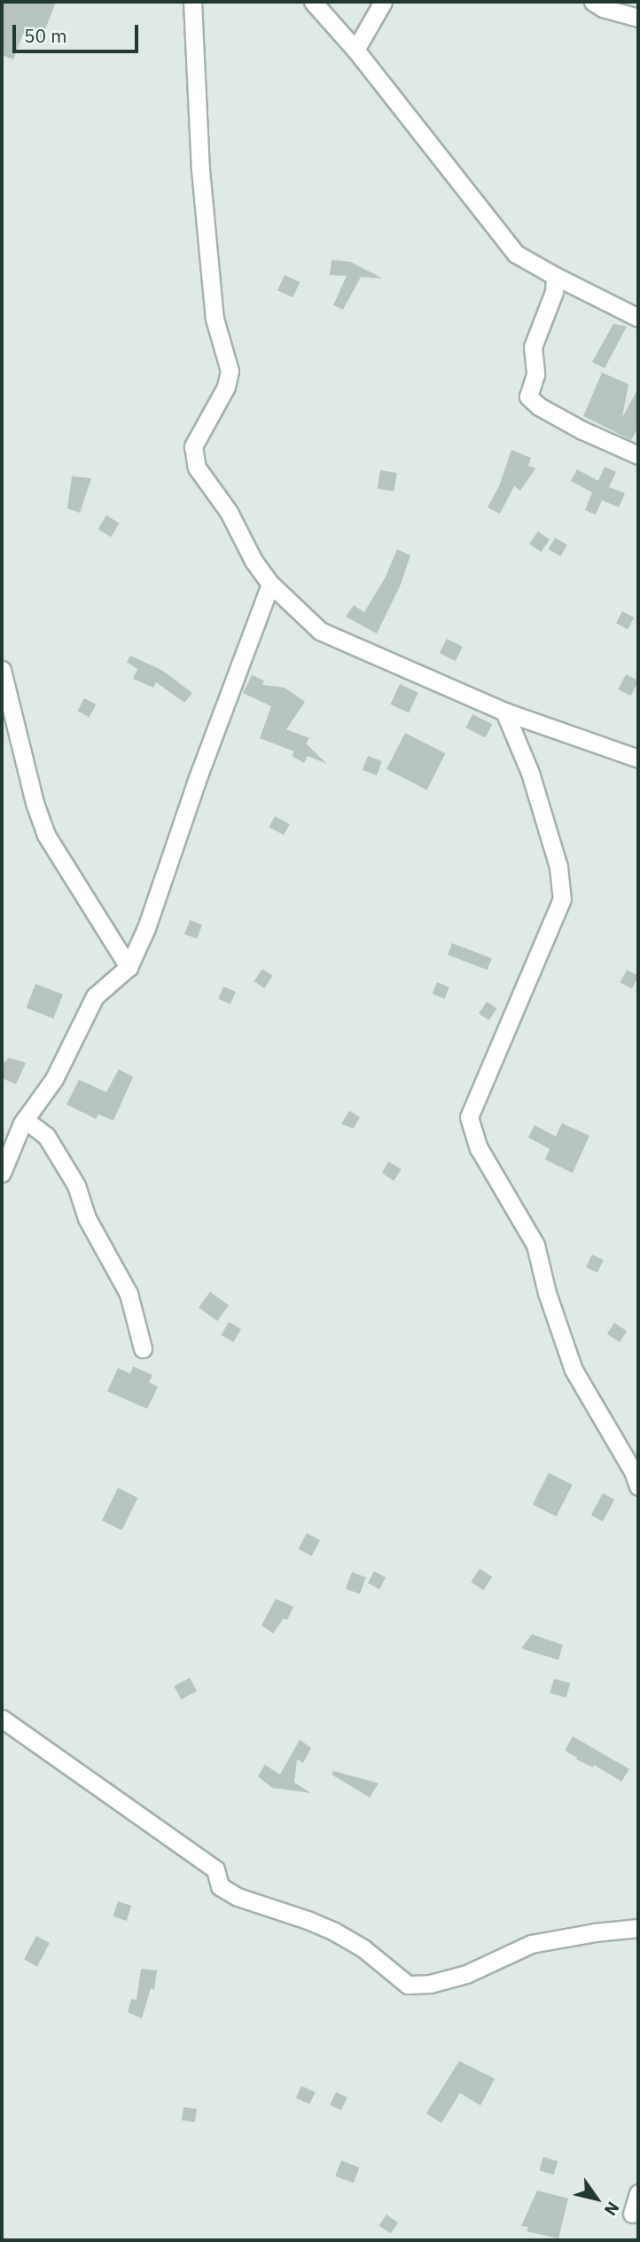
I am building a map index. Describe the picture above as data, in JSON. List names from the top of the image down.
{
  "scale_bar": "50 m",
  "north": "bottom right"
}
